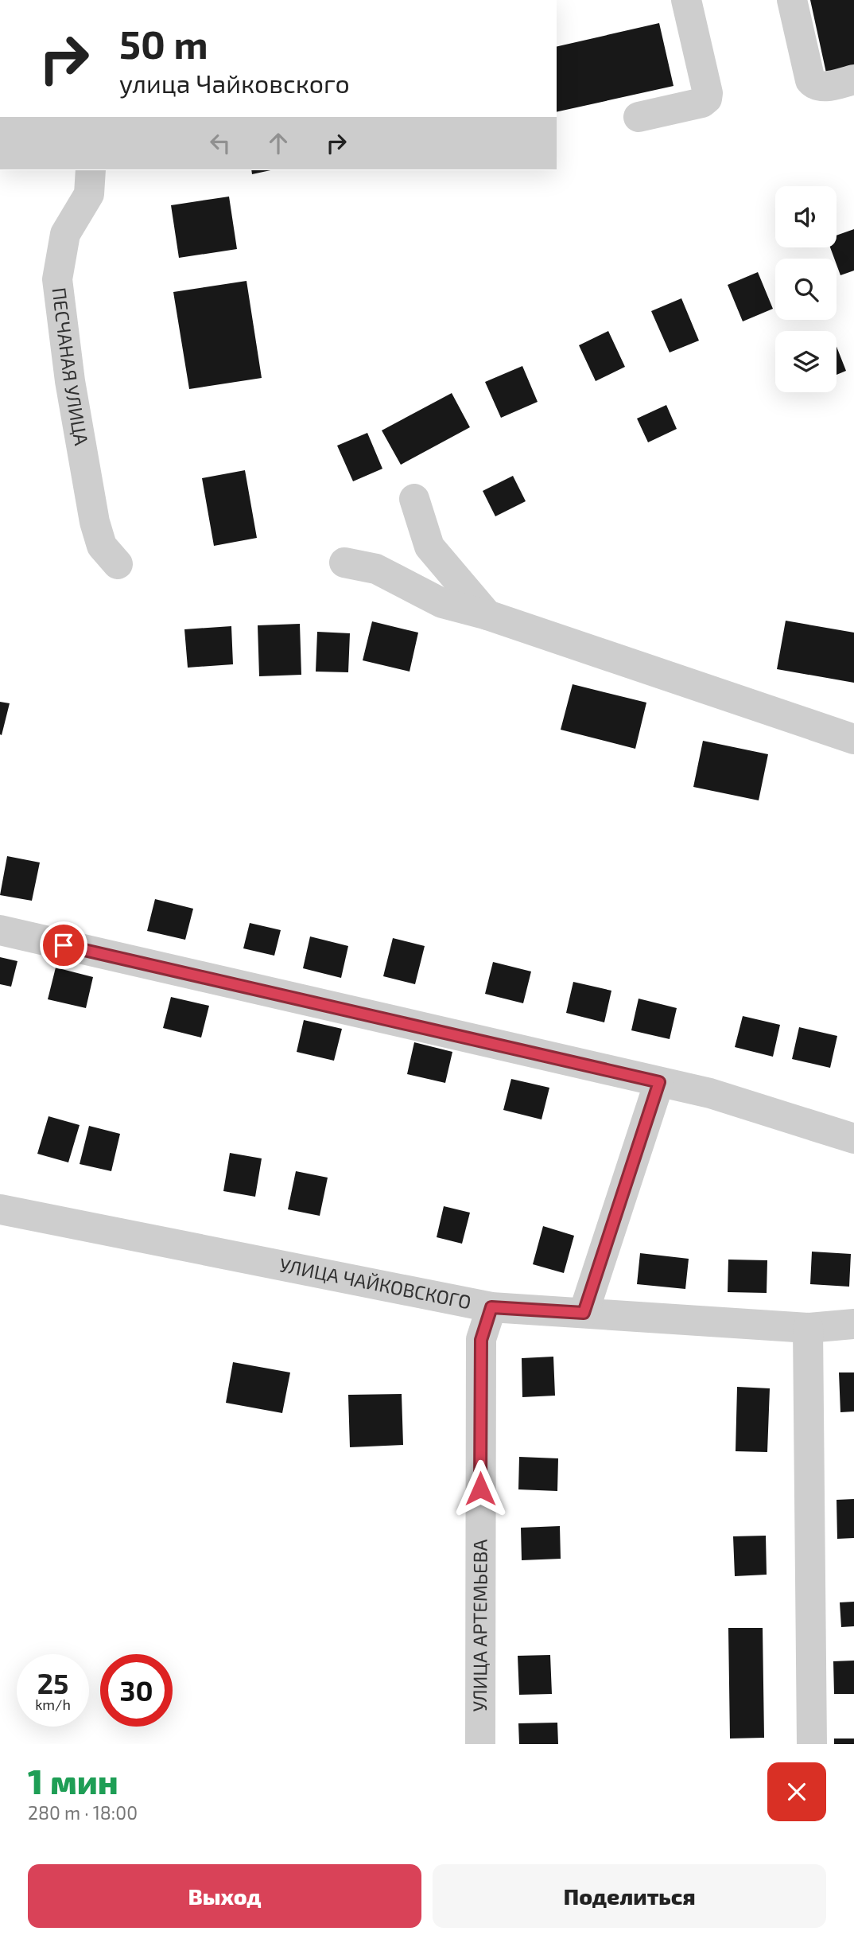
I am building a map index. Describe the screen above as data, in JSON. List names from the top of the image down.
{
  "streets": {
    "street": ["ПЕСЧАНАЯ УЛИЦА", "УЛИЦА ЧАЙКОВСКОГО", "УЛИЦА АРТЕМЬЕВА"]
  },
  "crossings": [
    ["УЛИЦА ЧАЙКОВСКОГО", "УЛИЦА АРТЕМЬЕВА"]
  ],
  "page": {
    "turn": ["50 m", "улица Чайковского"],
    "speed": "25 km/h",
    "limit": "30",
    "heading": ["1 мин", "280 m · 18:00"],
    "buttons": ["Выход", "Поделиться"]
  }
}
